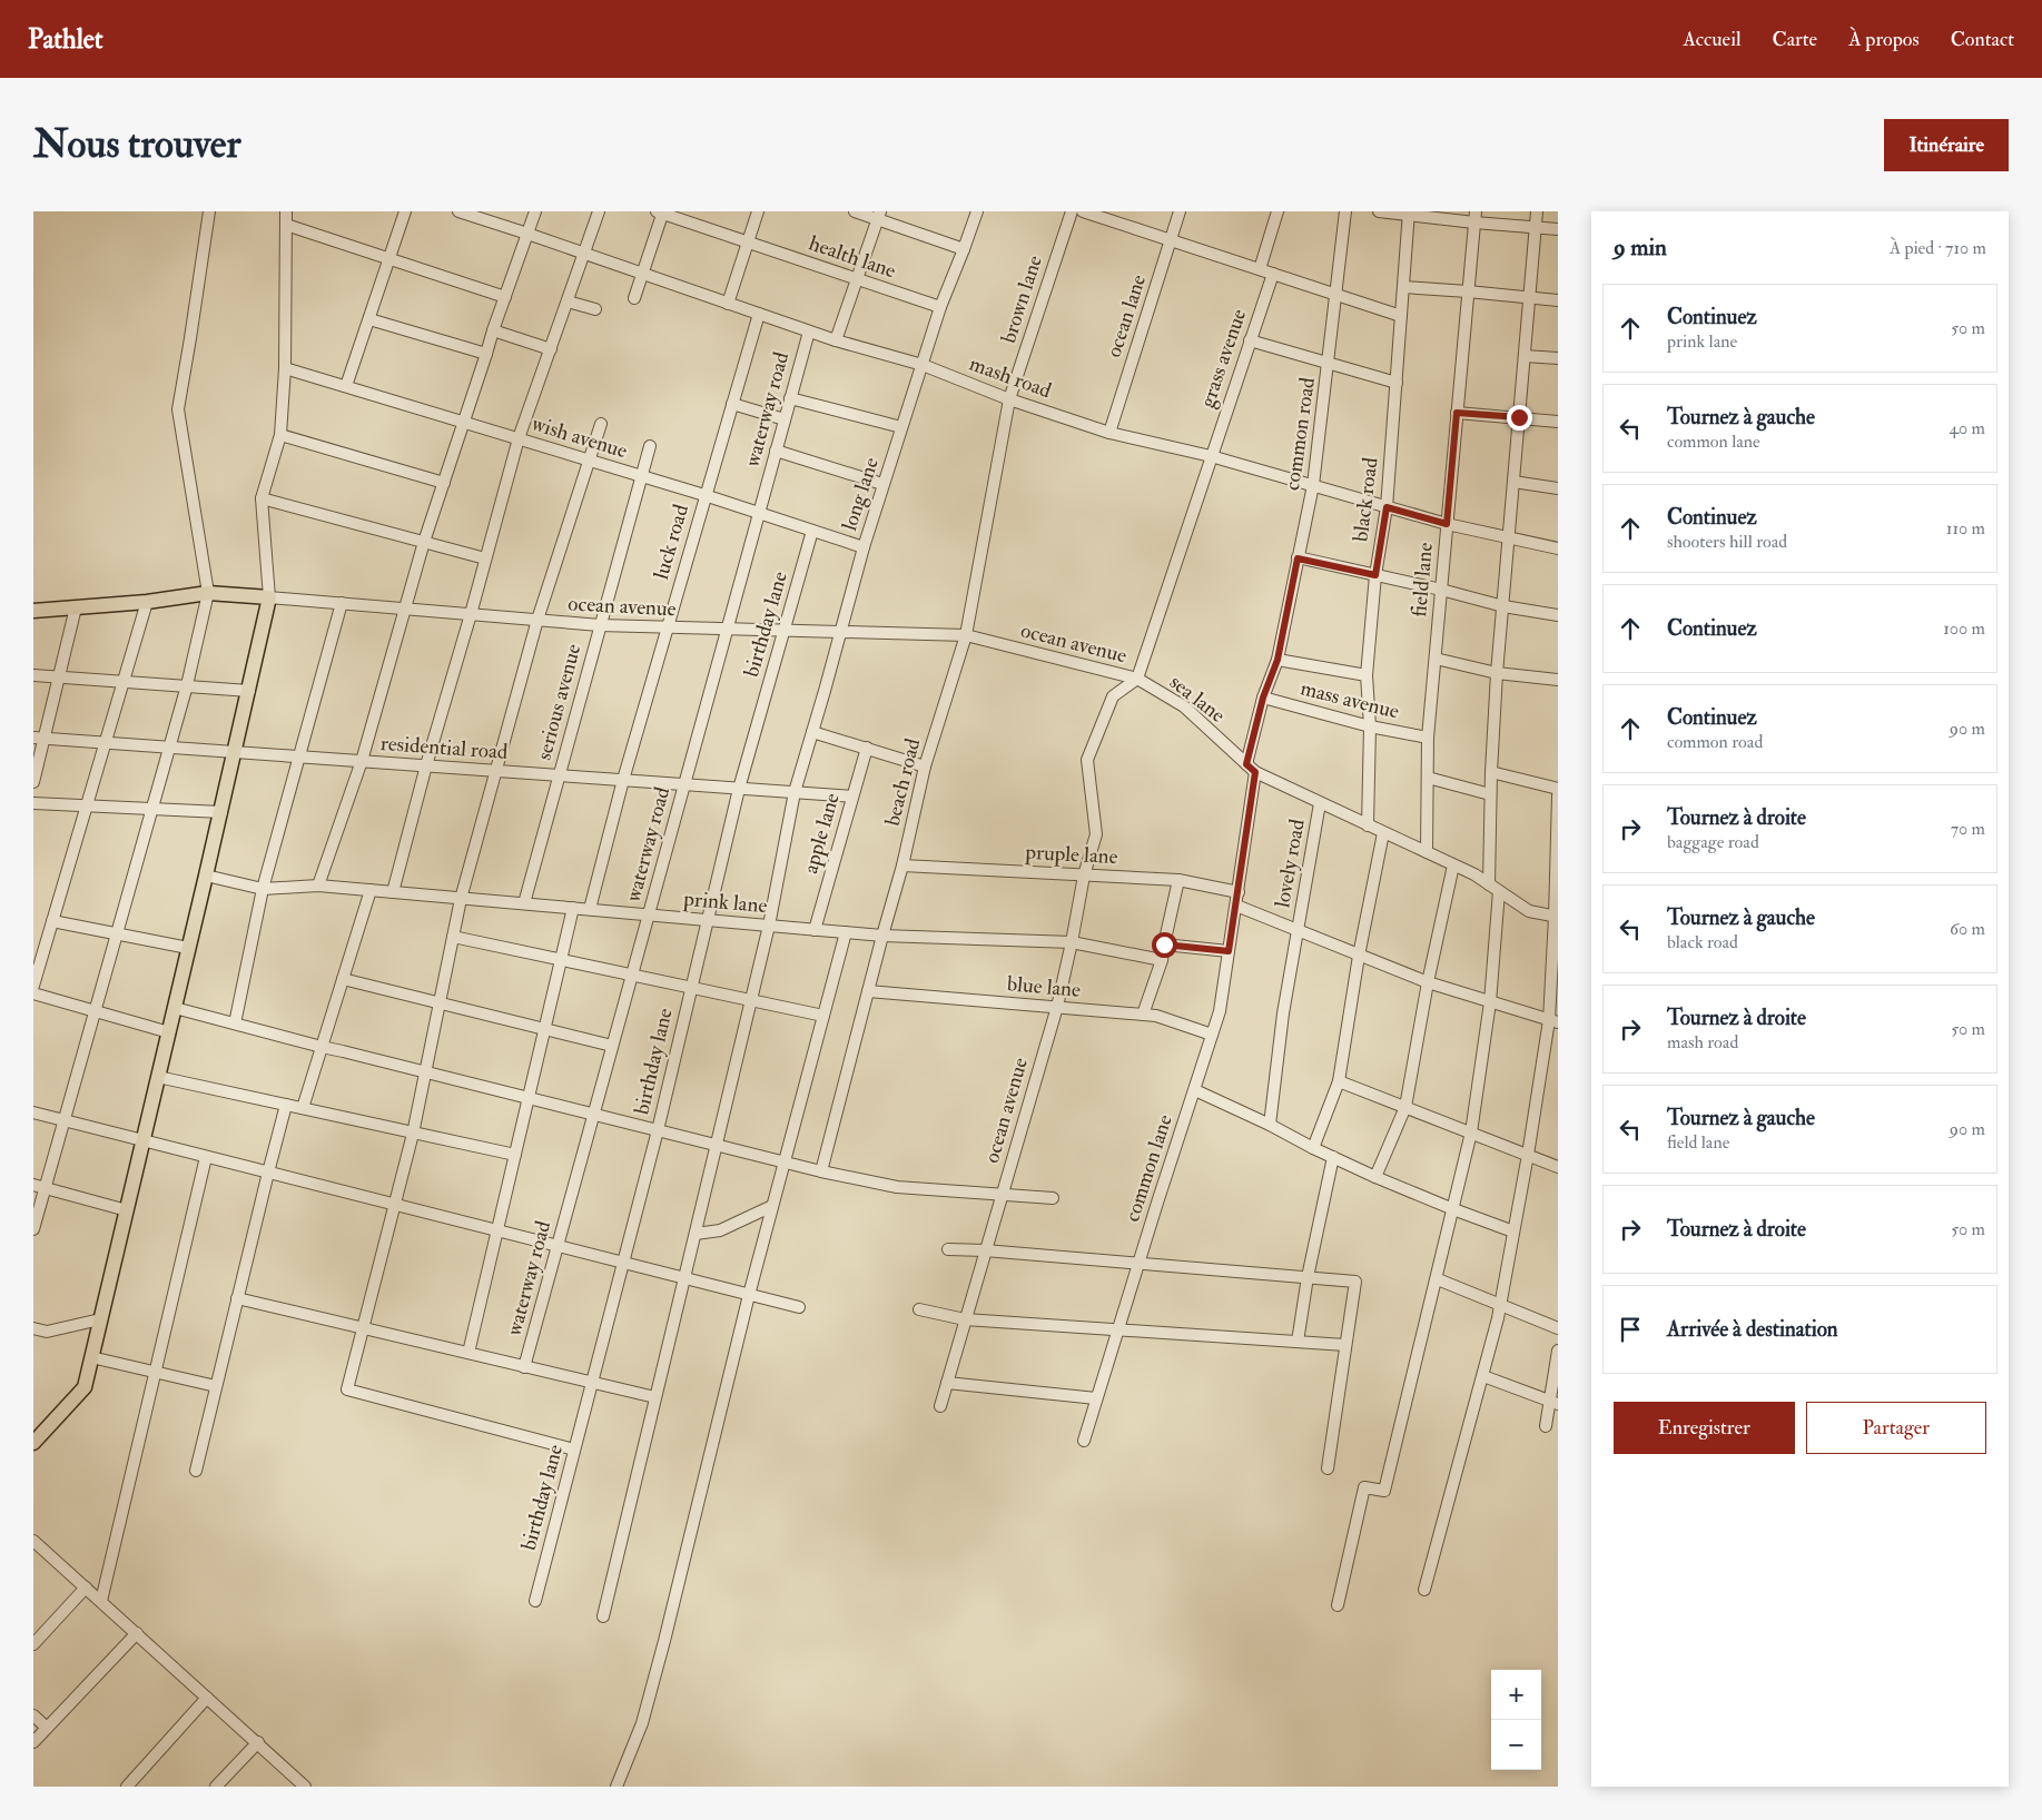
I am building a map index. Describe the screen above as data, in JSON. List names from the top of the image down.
{
  "streets": {
    "street": [
      "health lane",
      "brown lane",
      "ocean lane",
      "grass avenue",
      "mash road",
      "waterway road",
      "common road",
      "wish avenue",
      "long lane",
      "black road",
      "luck road",
      "field lane",
      "ocean avenue",
      "birthday lane",
      "sea lane",
      "mass avenue",
      "serious avenue",
      "residential road",
      "beach road",
      "apple lane",
      "pruple lane",
      "lovely road",
      "prink lane",
      "blue lane",
      "common lane"
    ]
  },
  "crossings": [
    ["health lane", "long lane"],
    ["brown lane", "mash road"],
    ["brown lane", "beach road"],
    ["ocean lane", "mash road"],
    ["grass avenue", "mash road"],
    ["grass avenue", "sea lane"],
    ["mash road", "waterway road"],
    ["mash road", "common road"],
    ["mash road", "long lane"],
    ["mash road", "black road"],
    ["mash road", "luck road"],
    ["mash road", "field lane"],
    ["mash road", "sea lane"],
    ["mash road", "beach road"],
    ["waterway road", "wish avenue"],
    ["waterway road", "ocean avenue"],
    ["waterway road", "residential road"],
    ["waterway road", "prink lane"],
    ["common road", "sea lane"],
    ["common road", "mass avenue"],
    ["common road", "common lane"],
    ["wish avenue", "long lane"],
    ["wish avenue", "luck road"],
    ["wish avenue", "birthday lane"],
    ["wish avenue", "serious avenue"],
    ["long lane", "ocean avenue"],
    ["long lane", "residential road"],
    ["long lane", "prink lane"],
    ["black road", "sea lane"],
    ["black road", "mass avenue"],
    ["luck road", "ocean avenue"],
    ["luck road", "residential road"],
    ["luck road", "prink lane"],
    ["field lane", "sea lane"],
    ["field lane", "mass avenue"],
    ["ocean avenue", "birthday lane"],
    ["ocean avenue", "sea lane"],
    ["ocean avenue", "serious avenue"],
    ["ocean avenue", "beach road"],
    ["ocean avenue", "pruple lane"],
    ["ocean avenue", "prink lane"],
    ["ocean avenue", "blue lane"],
    ["birthday lane", "residential road"],
    ["birthday lane", "prink lane"],
    ["sea lane", "lovely road"],
    ["sea lane", "common lane"],
    ["serious avenue", "residential road"],
    ["serious avenue", "prink lane"],
    ["residential road", "apple lane"],
    ["beach road", "pruple lane"],
    ["beach road", "prink lane"],
    ["beach road", "blue lane"],
    ["apple lane", "prink lane"],
    ["pruple lane", "common lane"],
    ["blue lane", "common lane"]
  ],
  "page": {
    "header": "Pathlet",
    "nav": [
      "Accueil",
      "Carte",
      "À propos",
      "Contact"
    ],
    "buttons": [
      "Itinéraire",
      ["Enregistrer", "Partager"]
    ],
    "title": "Nous trouver",
    "heading": ["9 min", "À pied · 710 m"],
    "list": [
      ["Continuez", "prink lane", "50 m"],
      ["Tournez à gauche", "common lane", "40 m"],
      ["Continuez", "shooters hill road", "110 m"],
      ["Continuez", "100 m"],
      ["Continuez", "common road", "90 m"],
      ["Tournez à droite", "baggage road", "70 m"],
      ["Tournez à gauche", "black road", "60 m"],
      ["Tournez à droite", "mash road", "50 m"],
      ["Tournez à gauche", "field lane", "90 m"],
      ["Tournez à droite", "50 m"],
      "Arrivée à destination"
    ],
    "map_buttons": ["+", "−"]
  }
}
